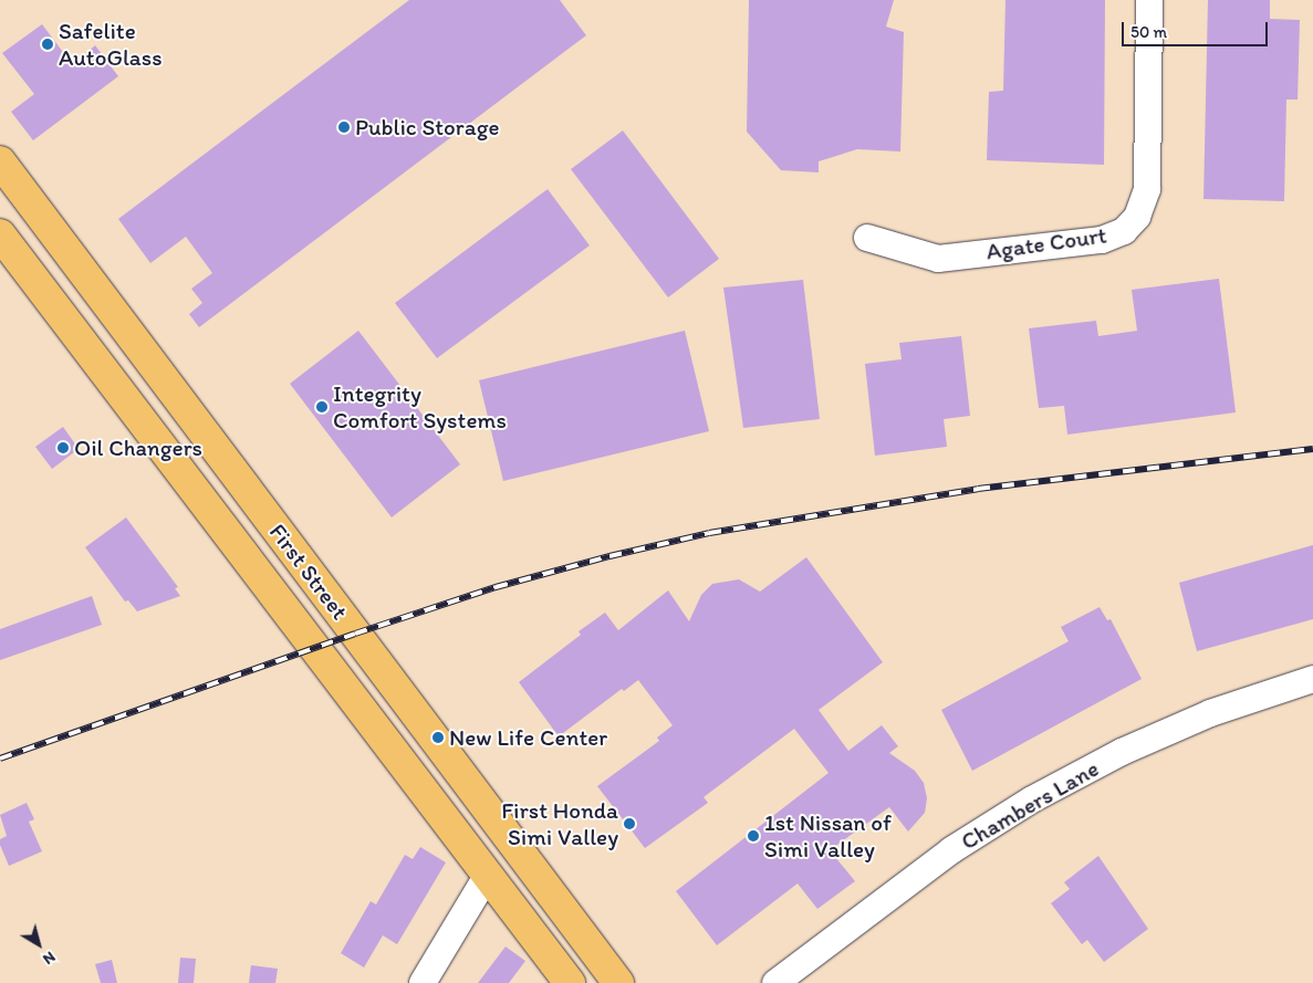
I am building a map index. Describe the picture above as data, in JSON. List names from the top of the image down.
{
  "streets": {
    "main road": ["First Street"],
    "street": ["Agate Court", "Chambers Lane"]
  },
  "places": [
    "Safelite AutoGlass",
    "Public Storage",
    "Integrity Comfort Systems",
    "Oil Changers",
    "New Life Center",
    "First Honda Simi Valley",
    "1st Nissan of Simi Valley"
  ],
  "scale_bar": "50 m",
  "north": "bottom right"
}
